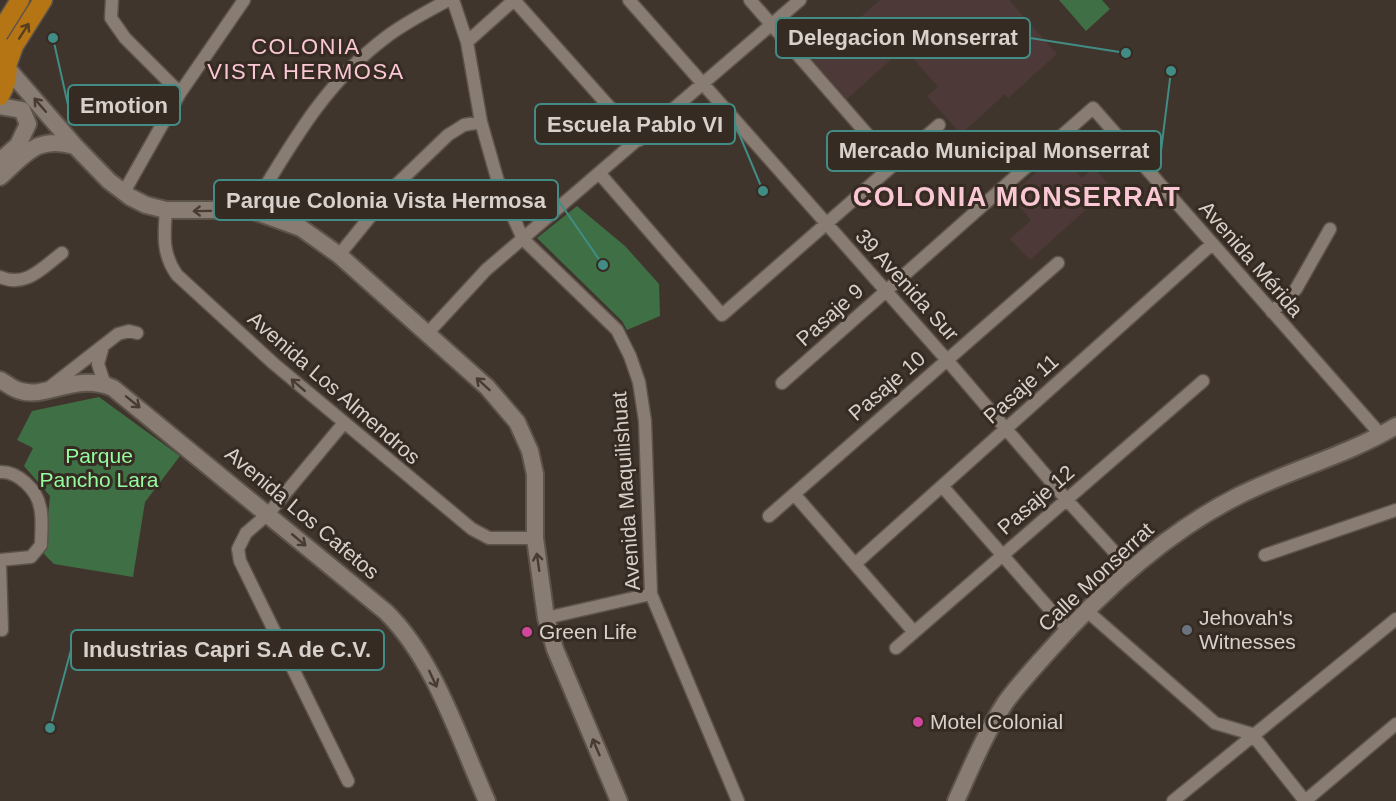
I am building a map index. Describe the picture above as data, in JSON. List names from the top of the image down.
{
  "streets": {
    "street": [
      "Avenida Mérida",
      "39 Avenida Sur",
      "Pasaje 9",
      "Pasaje 10",
      "Avenida Los Almendros",
      "Pasaje 11",
      "Avenida Maquilishuat",
      "Pasaje 12",
      "Avenida Los Cafetos",
      "Calle Monserrat"
    ]
  },
  "crossings": [
    ["Avenida Mérida", "Pasaje 9"],
    ["Avenida Mérida", "Pasaje 11"],
    ["Avenida Mérida", "Calle Monserrat"],
    ["39 Avenida Sur", "Pasaje 9"],
    ["39 Avenida Sur", "Pasaje 10"],
    ["39 Avenida Sur", "Pasaje 11"],
    ["39 Avenida Sur", "Pasaje 12"],
    ["39 Avenida Sur", "Calle Monserrat"]
  ],
  "one_way": ["Avenida Los Almendros", "Avenida Los Cafetos"],
  "districts": ["COLONIA VISTA HERMOSA", "COLONIA MONSERRAT"],
  "parks": ["Parque Pancho Lara"],
  "places": [
    "Emotion",
    "Delegacion Monserrat",
    "Mercado Municipal Monserrat",
    "Escuela Pablo VI",
    "Parque Colonia Vista Hermosa",
    "Jehovah's Witnesses",
    "Green Life",
    "Motel Colonial",
    "Industrias Capri S.A de C.V."
  ]
}
